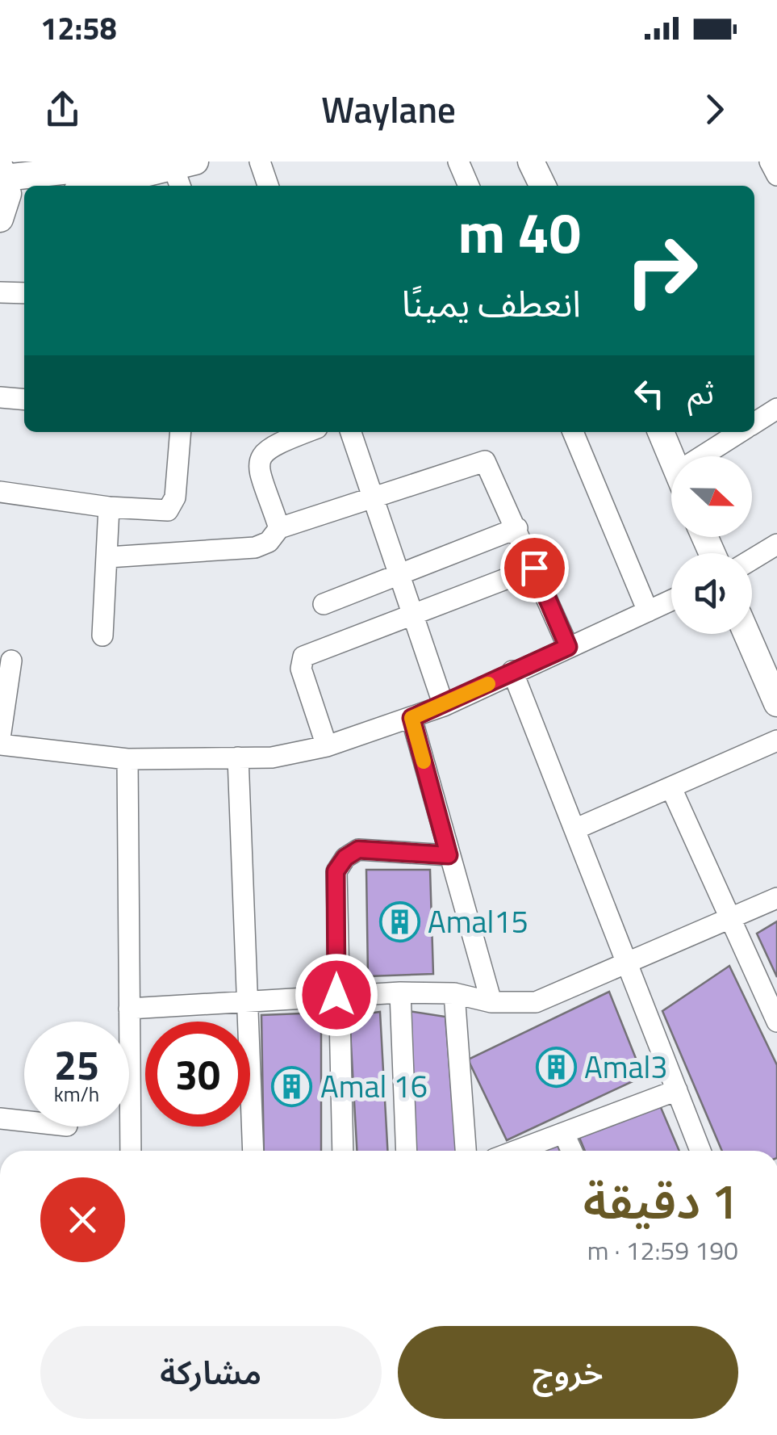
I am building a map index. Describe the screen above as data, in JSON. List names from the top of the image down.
{
  "places": {
    "building": ["Amal15", "Amal3", "Amal 16"]
  },
  "north": "right",
  "page": {
    "status": "12:58",
    "header": "Waylane",
    "turn": ["40 m", "انعطف يمينًا"],
    "then": "ثم",
    "speed": "25 km/h",
    "limit": "30",
    "heading": ["1 دقيقة", "190 m · 12:59"],
    "buttons": ["خروج", "مشاركة"]
  }
}
